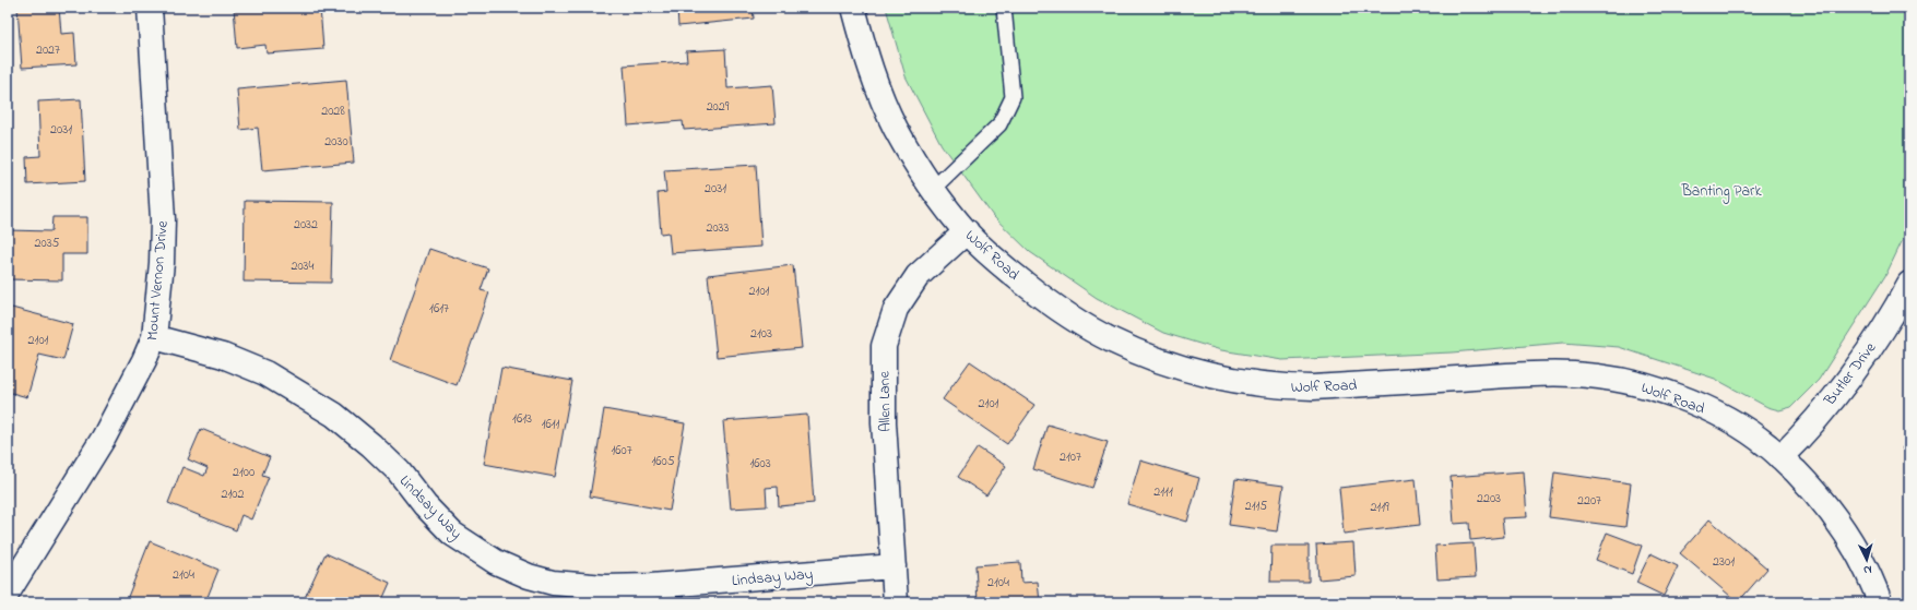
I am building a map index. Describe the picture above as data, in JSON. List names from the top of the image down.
{
  "streets": {
    "street": [
      "Wolf Road",
      "Mount Vernon Drive",
      "Butler Drive",
      "Allen Lane",
      "Lindsay Way"
    ]
  },
  "crossings": [
    ["Wolf Road", "Butler Drive"],
    ["Wolf Road", "Allen Lane"],
    ["Mount Vernon Drive", "Lindsay Way"],
    ["Allen Lane", "Lindsay Way"]
  ],
  "parks": ["Banting Park"],
  "house_numbers": [
    "2027",
    "2029",
    "2028",
    "2031",
    "2030",
    "2031",
    "2032",
    "2033",
    "2035",
    "2034",
    "2101",
    "1617",
    "2103",
    "2101",
    "2101",
    "1613",
    "1611",
    "1607",
    "2107",
    "1605",
    "1603",
    "2100",
    "2111",
    "2102",
    "2203",
    "2207",
    "2115",
    "2119",
    "2301",
    "2104",
    "2104"
  ],
  "north": "bottom"
}
